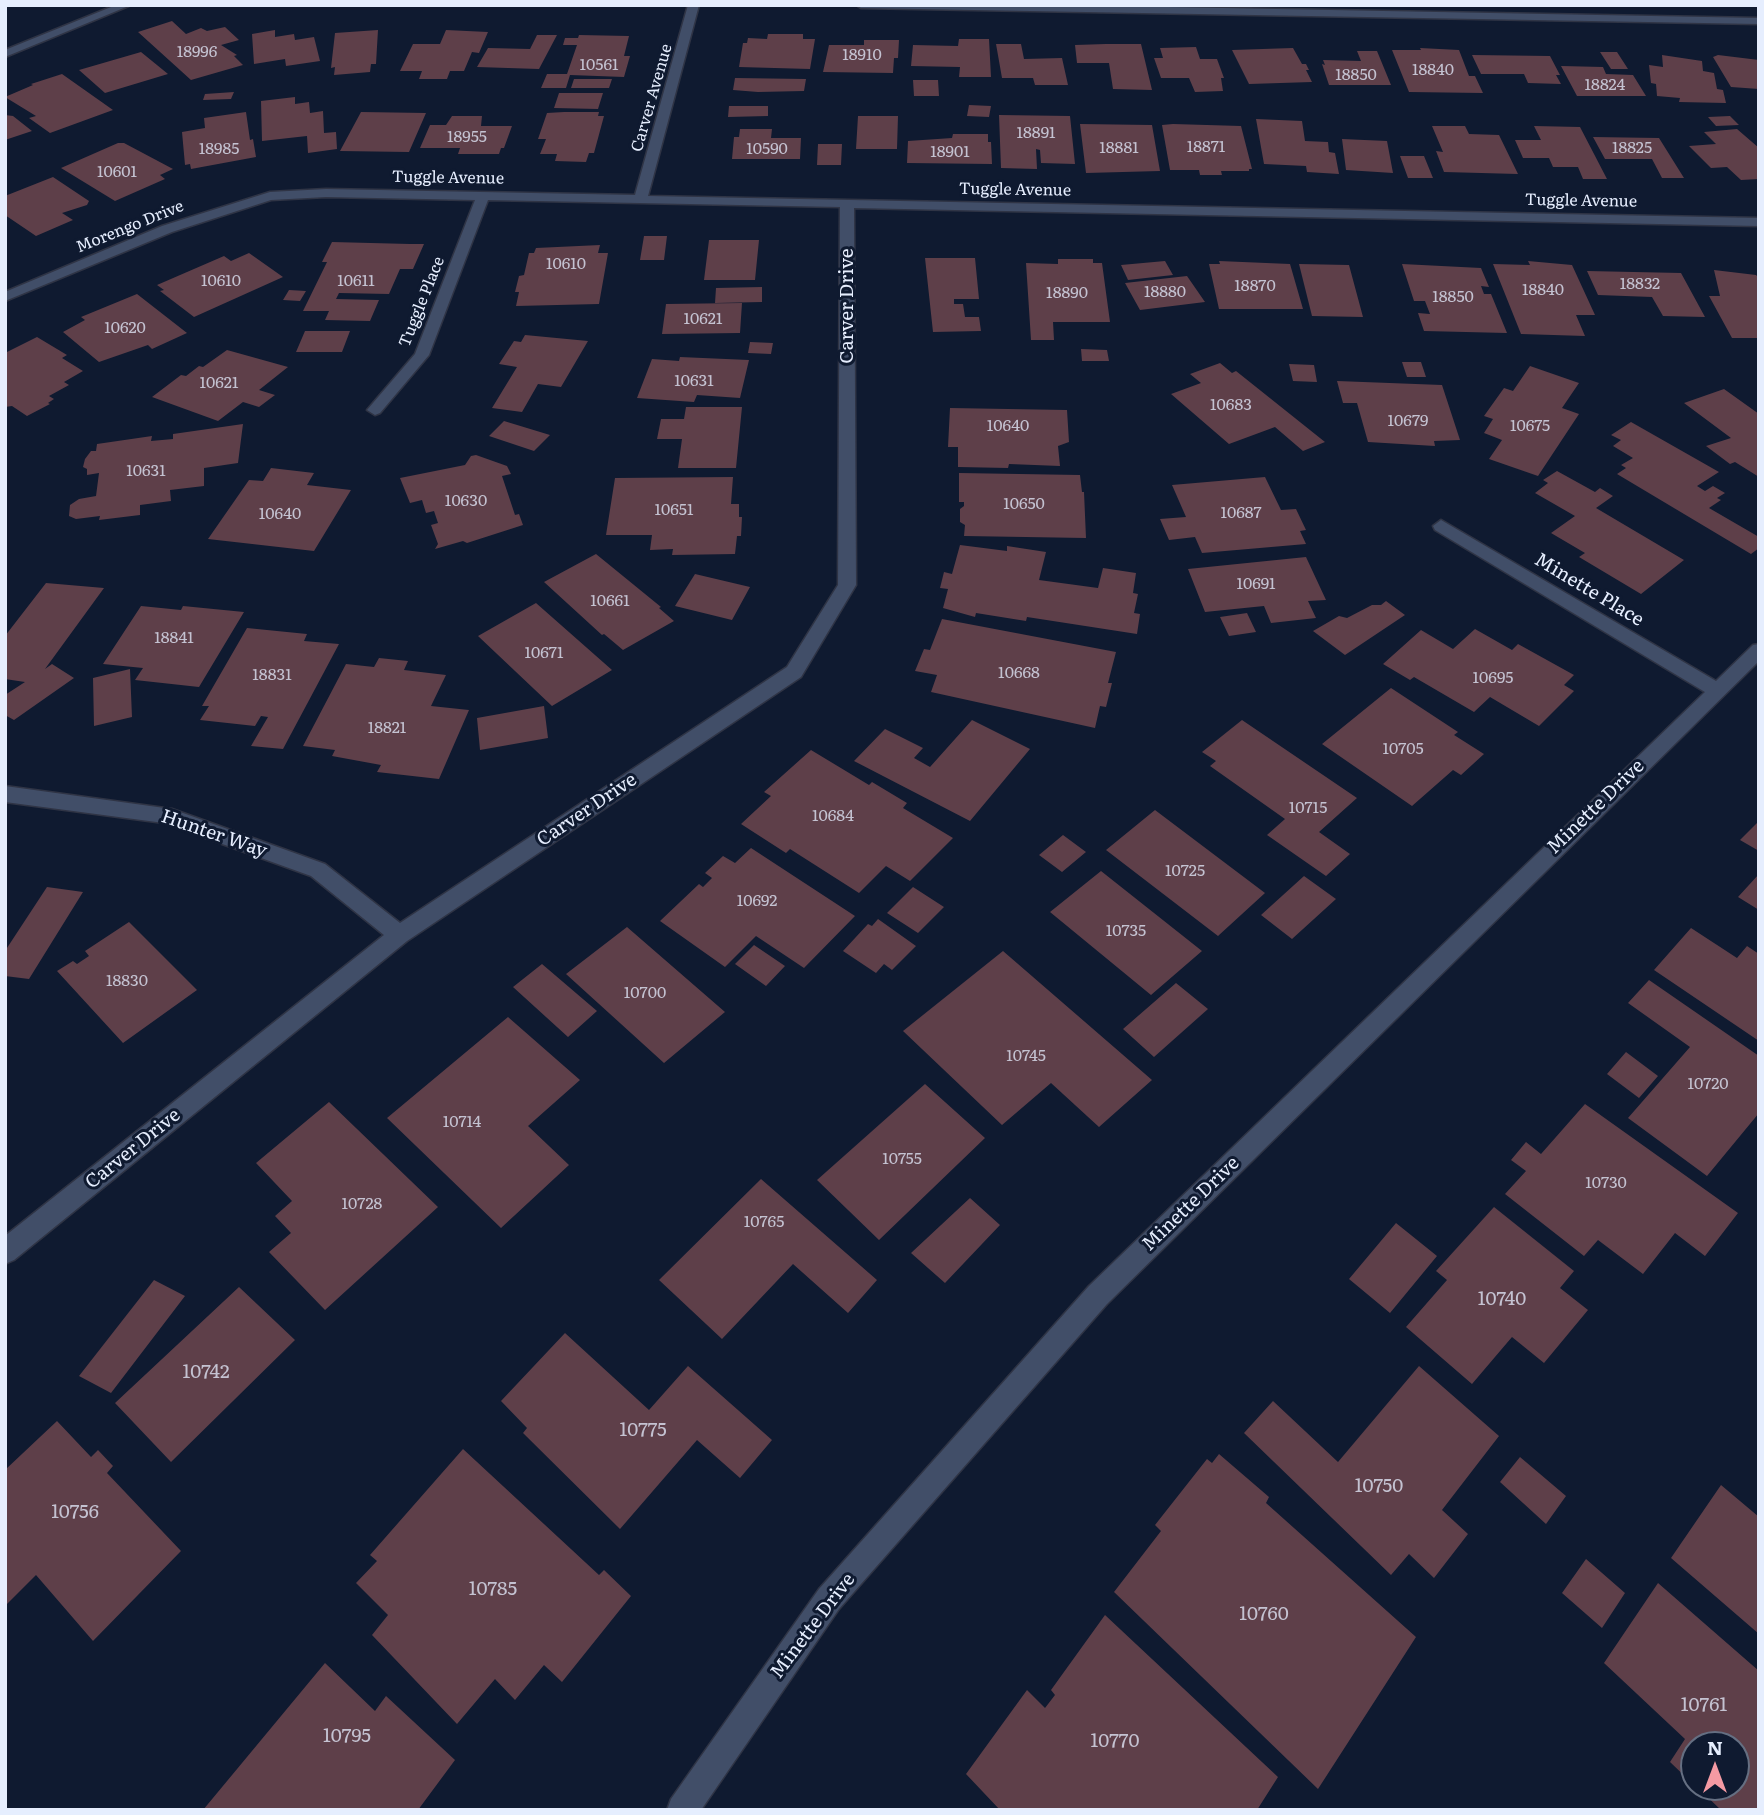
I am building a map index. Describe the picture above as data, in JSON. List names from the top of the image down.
{
  "streets": {
    "street": [
      "Carver Avenue",
      "Tuggle Avenue",
      "Morengo Drive",
      "Tuggle Place",
      "Carver Drive",
      "Minette Place",
      "Minette Drive",
      "Hunter Way"
    ]
  },
  "crossings": [
    ["Carver Avenue", "Tuggle Avenue"],
    ["Tuggle Avenue", "Morengo Drive"],
    ["Tuggle Avenue", "Tuggle Place"],
    ["Tuggle Avenue", "Carver Drive"],
    ["Carver Drive", "Hunter Way"],
    ["Minette Place", "Minette Drive"]
  ],
  "house_numbers": [
    "18996",
    "18910",
    "10561",
    "18840",
    "18850",
    "18824",
    "18891",
    "18955",
    "18871",
    "18881",
    "18825",
    "18985",
    "10590",
    "18901",
    "10601",
    "10610",
    "10610",
    "10611",
    "18832",
    "18870",
    "18840",
    "18880",
    "18890",
    "18850",
    "10621",
    "10620",
    "10631",
    "10621",
    "10683",
    "10679",
    "10640",
    "10675",
    "10631",
    "10630",
    "10650",
    "10651",
    "10687",
    "10640",
    "10691",
    "10661",
    "18841",
    "10671",
    "10668",
    "18831",
    "10695",
    "18821",
    "10705",
    "10715",
    "10684",
    "10725",
    "10692",
    "10735",
    "18830",
    "10700",
    "10745",
    "10720",
    "10714",
    "10755",
    "10730",
    "10728",
    "10765",
    "10740",
    "10742",
    "10775",
    "10750",
    "10756",
    "10785",
    "10760",
    "10761",
    "10795",
    "10770"
  ],
  "north": "top"
}
